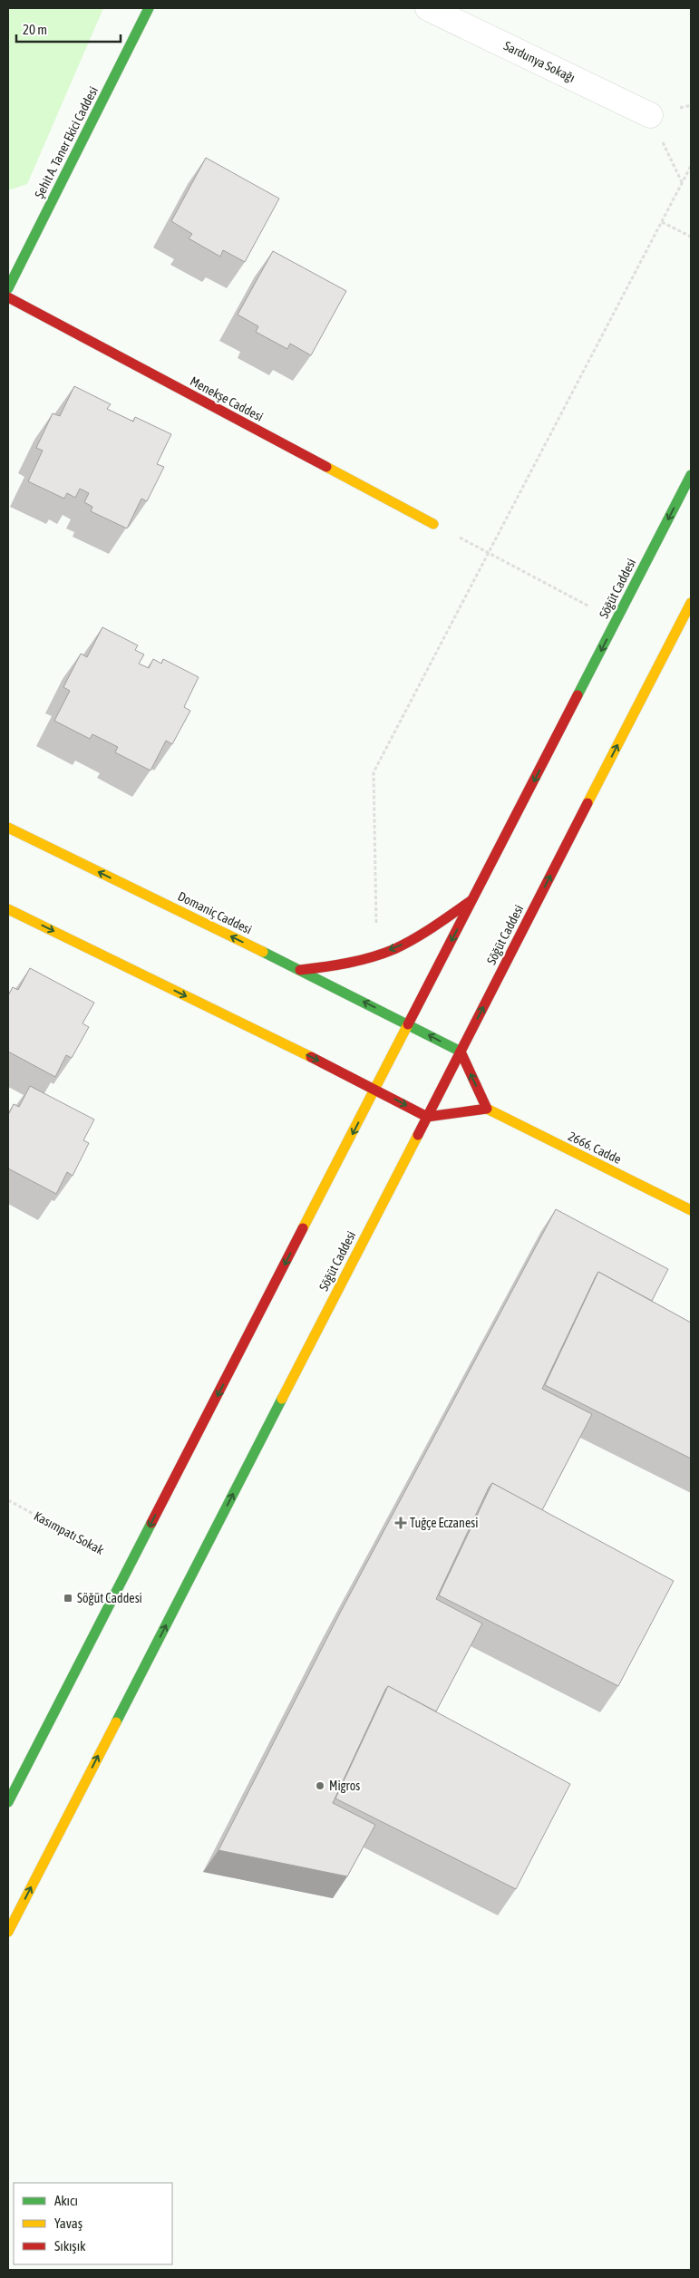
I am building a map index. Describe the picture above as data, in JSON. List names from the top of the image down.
{
  "streets": {
    "main road": [
      "Şehit A. Taner Ekici Caddesi",
      "Menekşe Caddesi",
      "Söğüt Caddesi",
      "Domaniç Caddesi",
      "2666. Cadde"
    ],
    "street": ["Sardunya Sokağı"],
    "path": ["Kasımpatı Sokak"]
  },
  "crossings": [
    ["Söğüt Caddesi", "Domaniç Caddesi"],
    ["Söğüt Caddesi", "Kasımpatı Sokak"]
  ],
  "places": {
    "health": ["Tuğçe Eczanesi"],
    "transit": ["Söğüt Caddesi"],
    "other": ["Migros"]
  },
  "legend": ["Akıcı", "Yavaş", "Sıkışık"],
  "scale_bar": "20 m"
}
